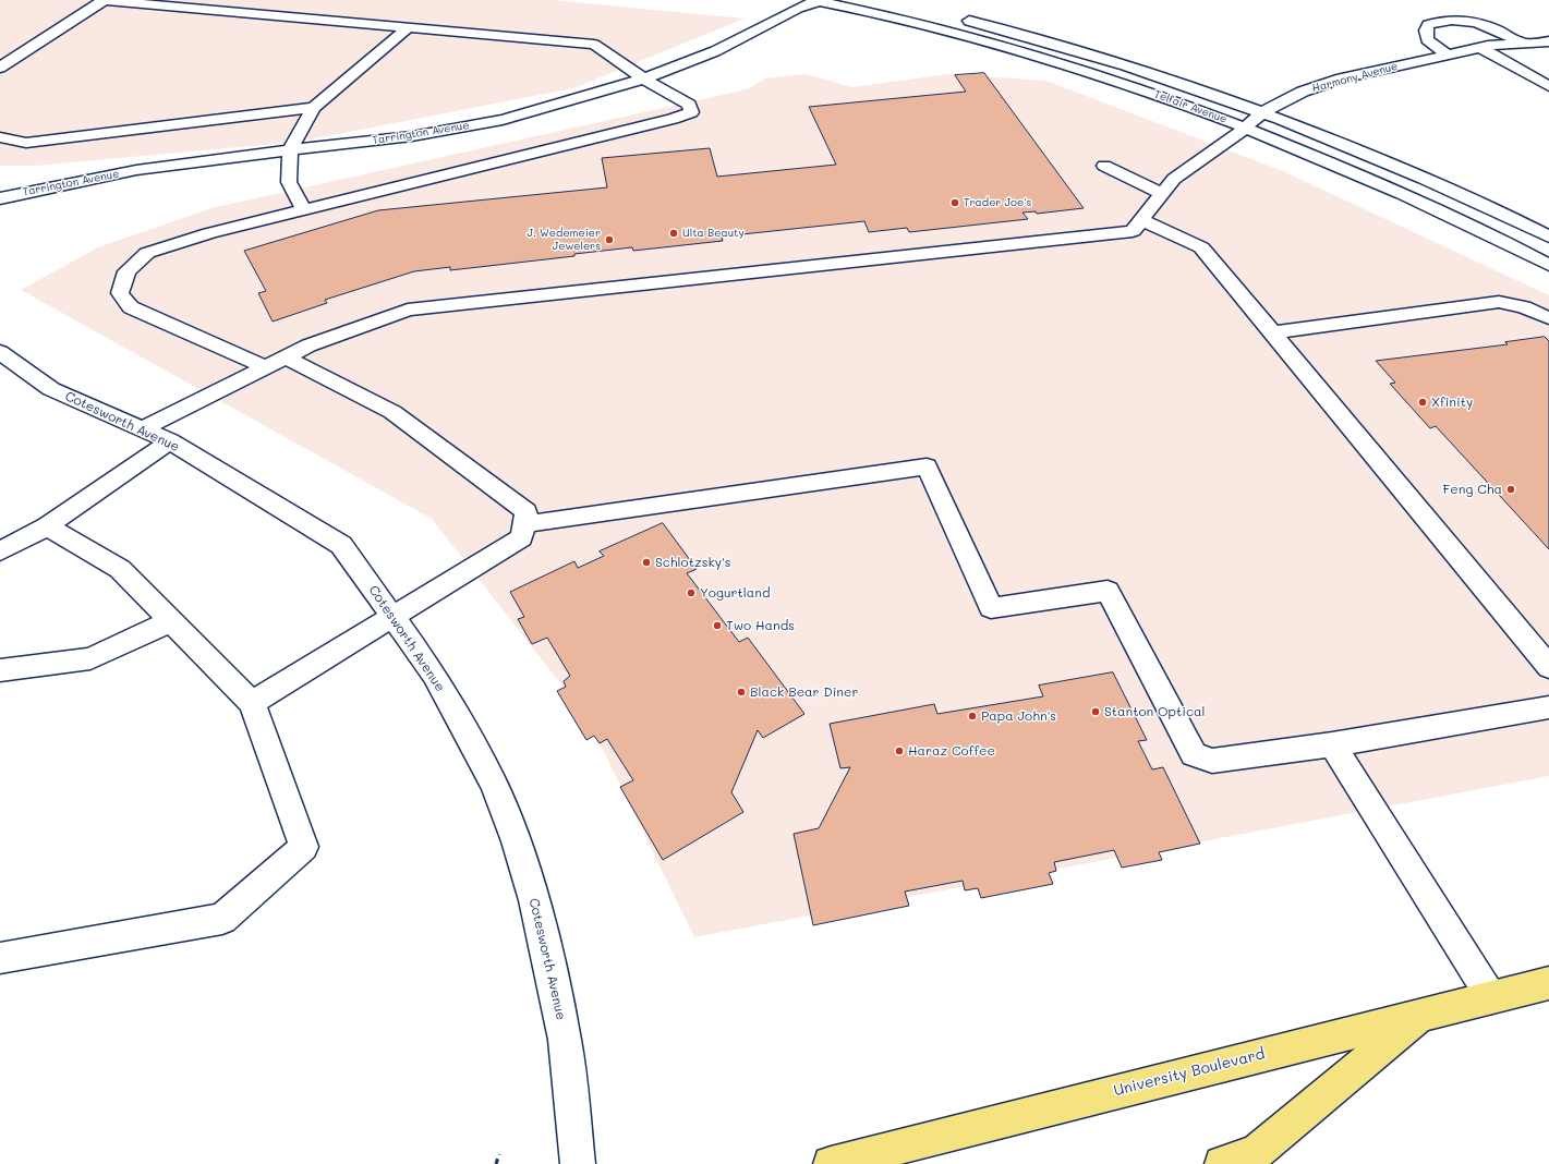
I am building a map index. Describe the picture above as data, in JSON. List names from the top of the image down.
{
  "streets": {
    "main road": ["University Boulevard"],
    "street": [
      "Harmony Avenue",
      "Telfair Avenue",
      "Tarrington Avenue",
      "Cotesworth Avenue"
    ]
  },
  "crossings": [
    ["Harmony Avenue", "Telfair Avenue"],
    ["Harmony Avenue", "Cotesworth Avenue"],
    ["Telfair Avenue", "Tarrington Avenue"]
  ],
  "places": [
    "Trader Joe's",
    "Ulta Beauty",
    "J. Wedemeier Jewelers",
    "Xfinity",
    "Feng Cha",
    "Schlotzsky's",
    "Yogurtland",
    "Two Hands",
    "Black Bear Diner",
    "Stanton Optical",
    "Papa John's",
    "Haraz Coffee"
  ]
}
